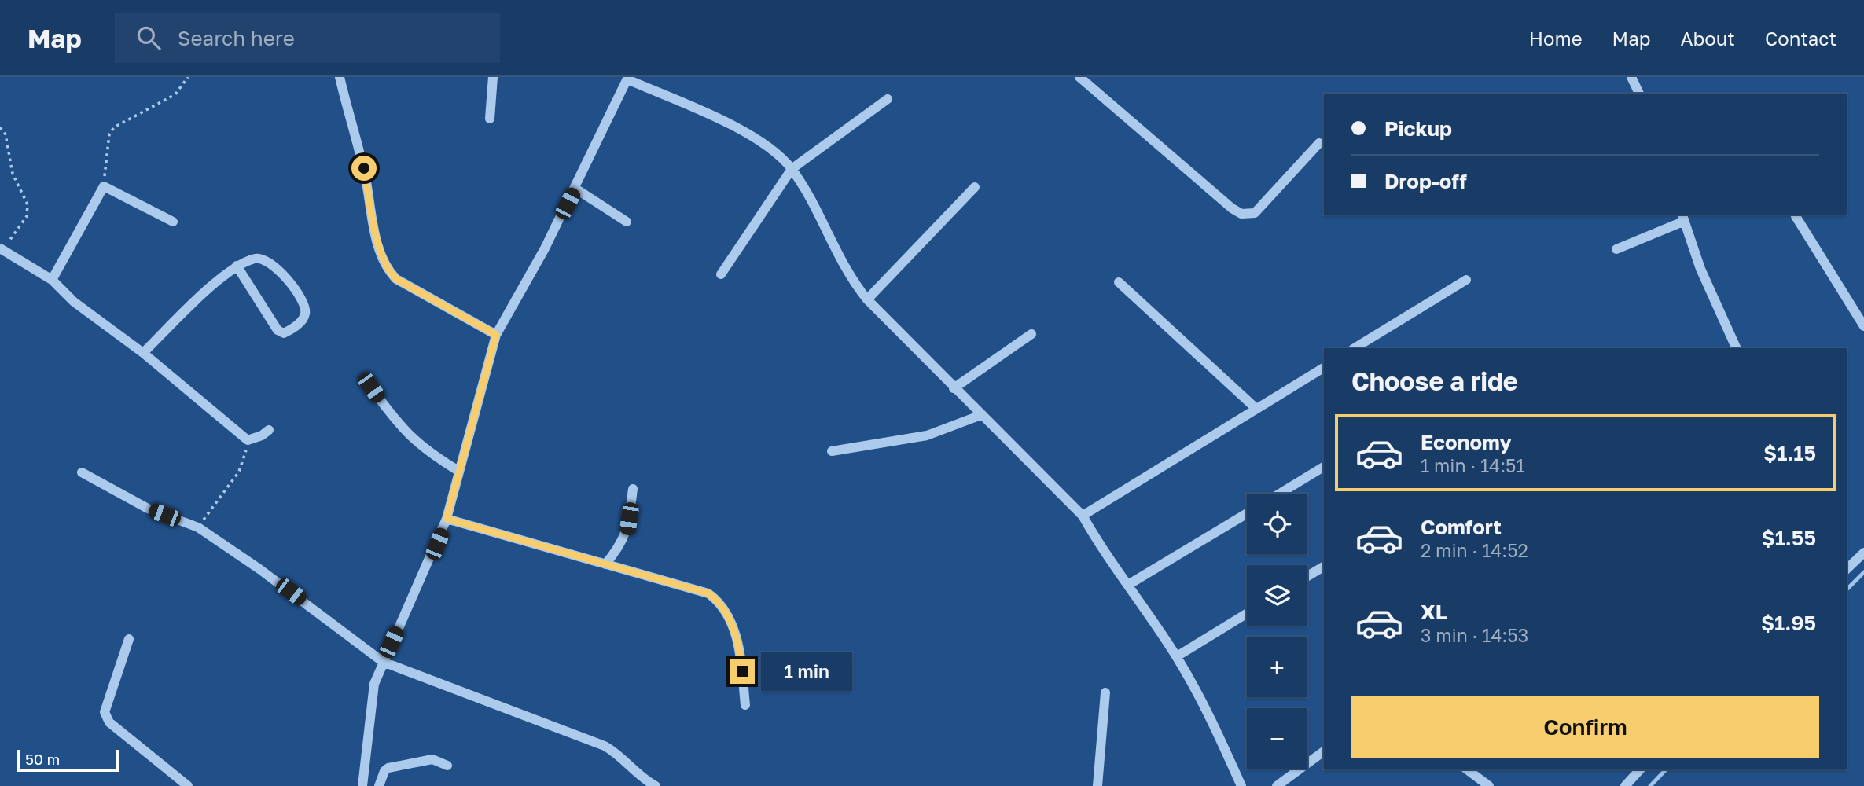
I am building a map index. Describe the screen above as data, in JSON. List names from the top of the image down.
{
  "scale_bar": "50 m",
  "page": {
    "header": "Map",
    "search": "Search here",
    "nav": [
      "Home",
      "Map",
      "About",
      "Contact"
    ],
    "banner": ["Pickup", "Drop-off"],
    "heading": "Choose a ride",
    "list": [
      {
        "name": "Economy",
        "note": "1 min · 14:51",
        "value": "$1.15"
      },
      {
        "name": "Comfort",
        "note": "2 min · 14:52",
        "value": "$1.55"
      },
      {
        "name": "XL",
        "note": "3 min · 14:53",
        "value": "$1.95"
      }
    ],
    "map_buttons": ["+", "−"],
    "bubble": "1 min",
    "buttons": "Confirm",
    "scale": "50 m"
  }
}
